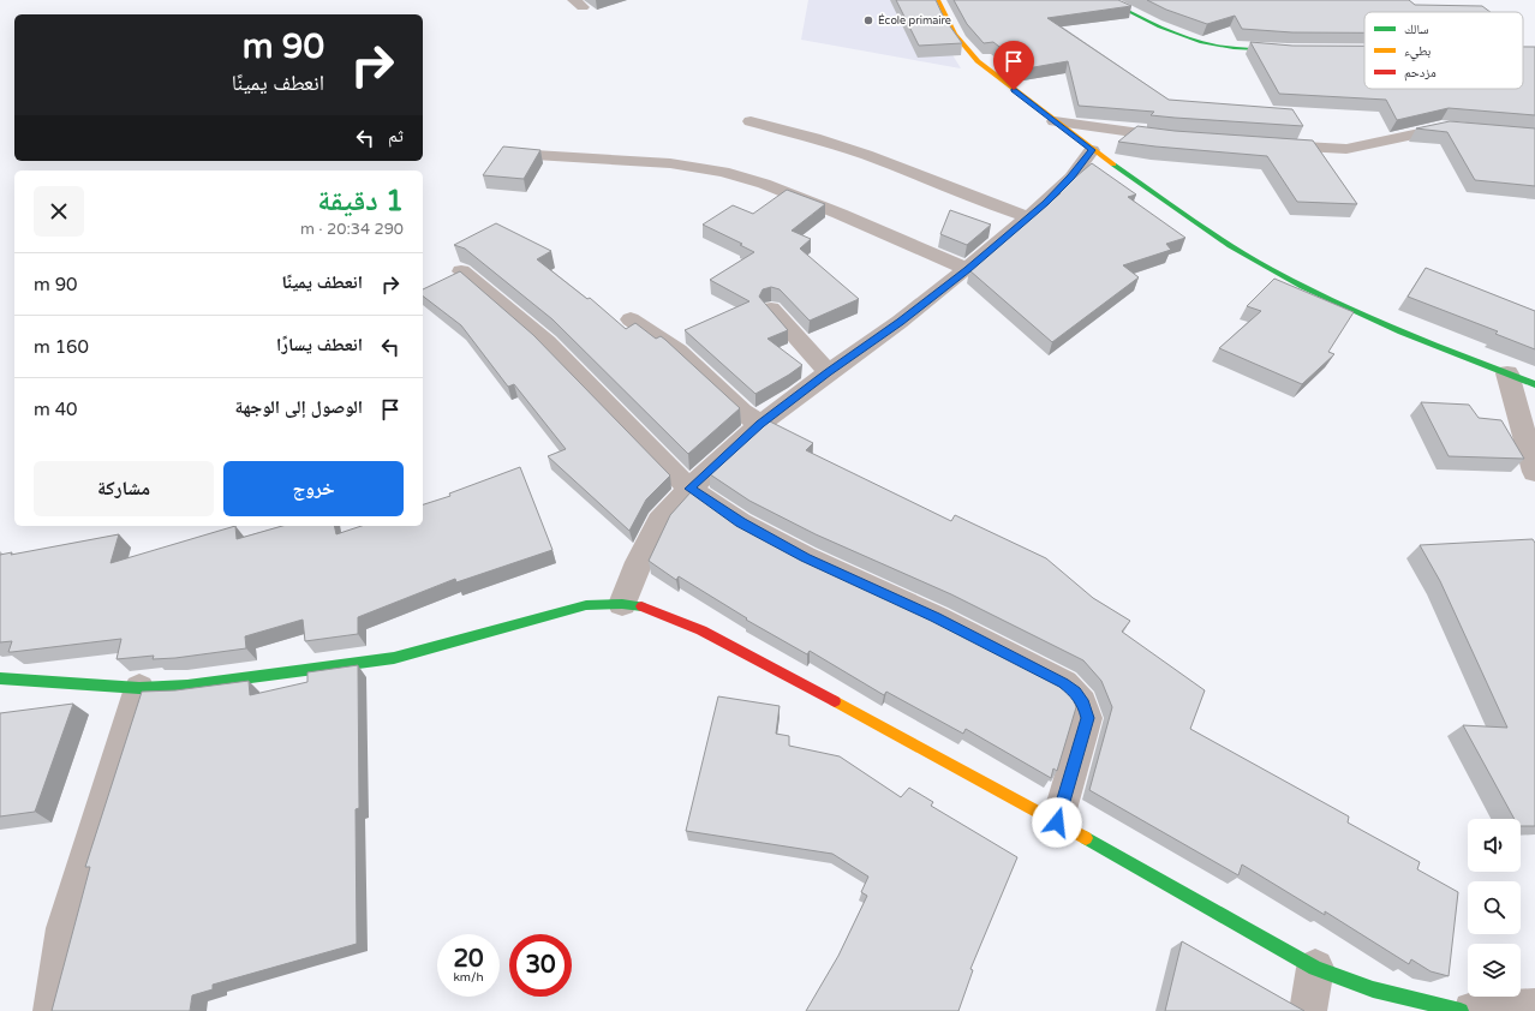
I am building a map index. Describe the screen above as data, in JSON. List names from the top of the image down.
{
  "places": ["École primaire"],
  "legend": ["سالك", "بطيء", "مزدحم"],
  "page": {
    "turn": ["90 m", "انعطف يمينًا"],
    "then": "ثم",
    "heading": ["1 دقيقة", "290 m · 20:34"],
    "list": [
      {
        "name": "انعطف يمينًا",
        "value": "90 m"
      },
      {
        "name": "انعطف يسارًا",
        "value": "160 m"
      },
      {
        "name": "الوصول إلى الوجهة",
        "value": "40 m"
      }
    ],
    "buttons": ["خروج", "مشاركة"],
    "speed": "20 km/h",
    "limit": "30"
  }
}
